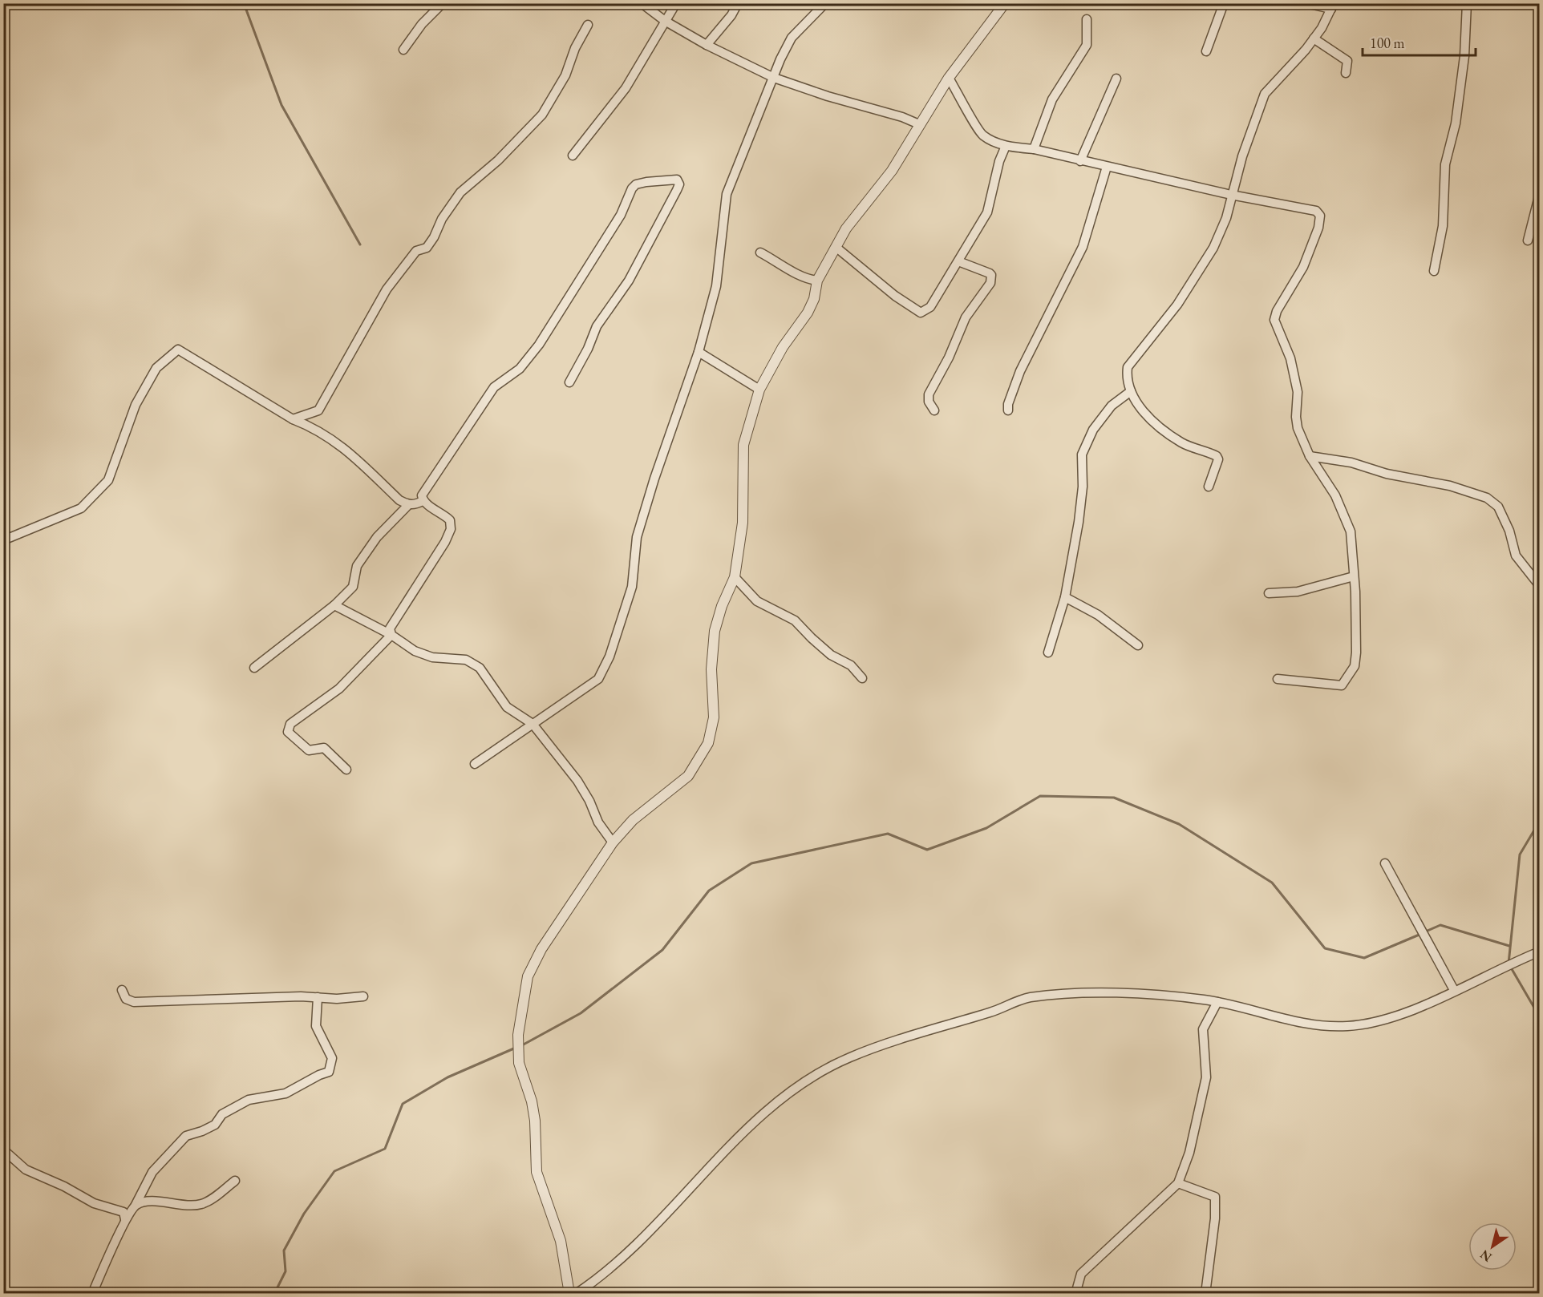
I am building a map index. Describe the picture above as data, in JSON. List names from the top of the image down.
{
  "scale_bar": "100 m",
  "north": "bottom left"
}
